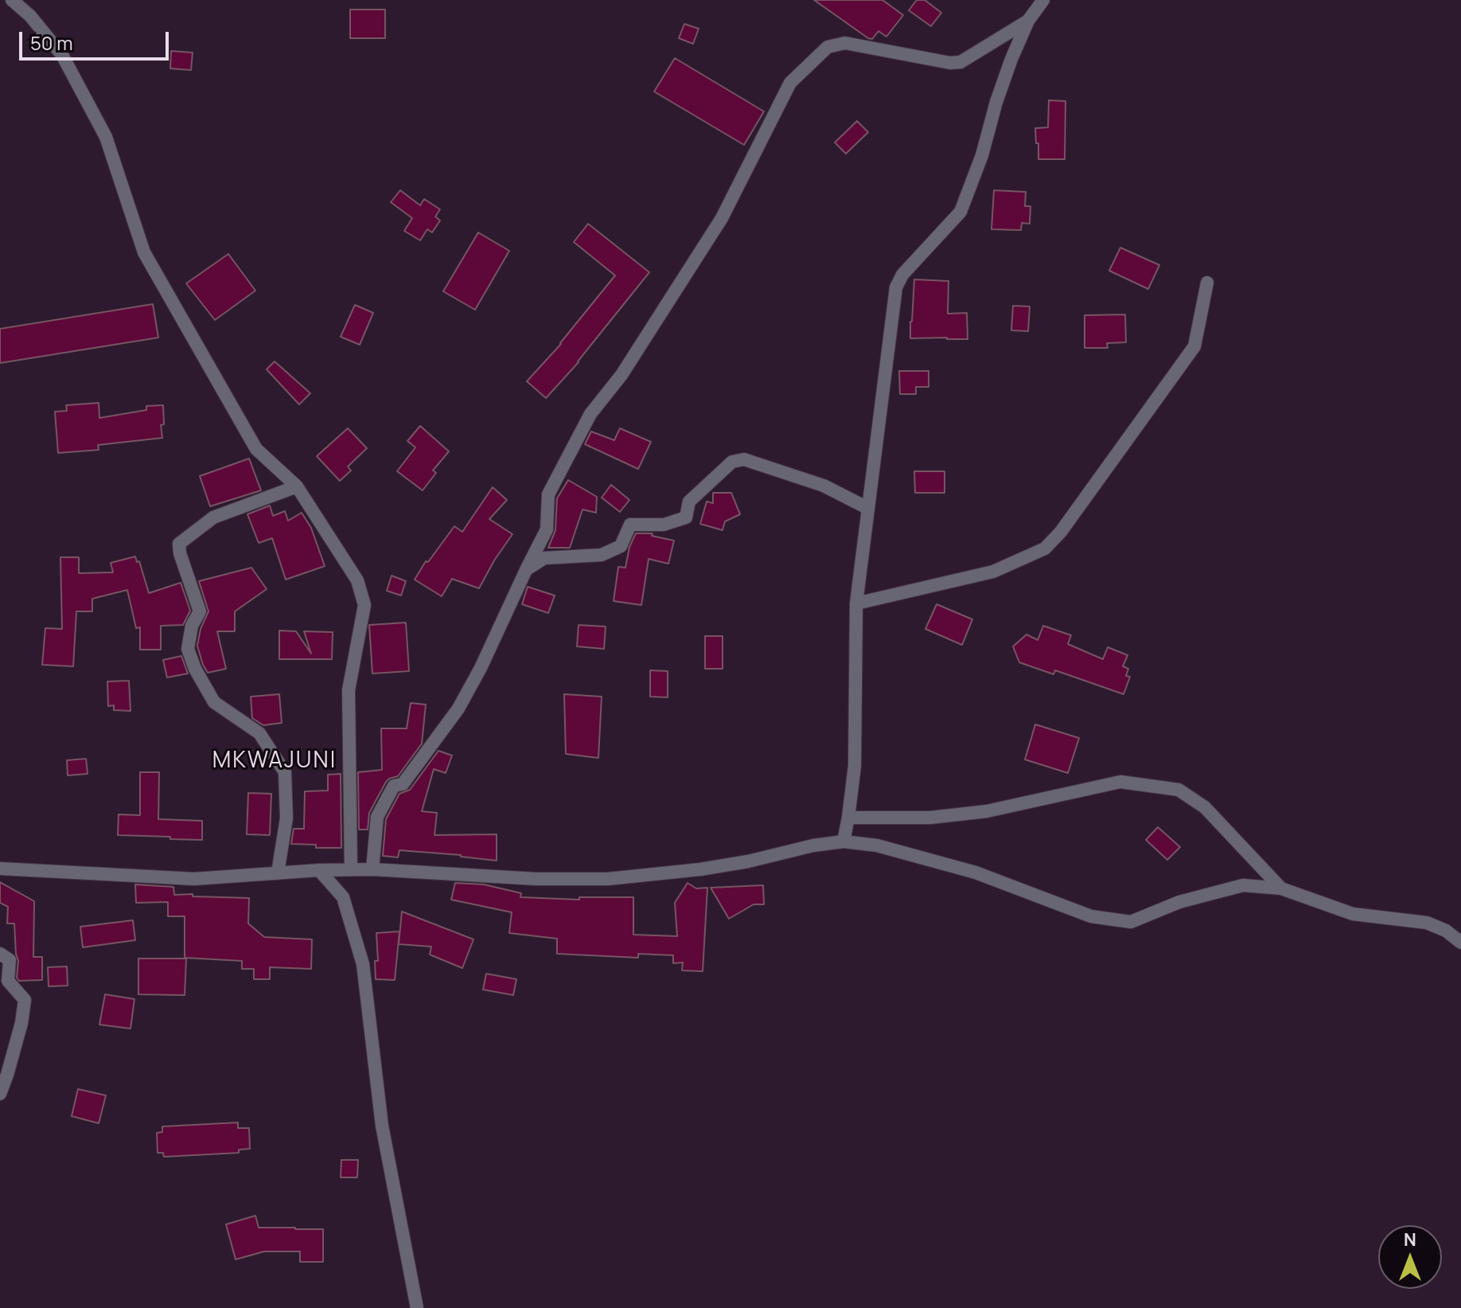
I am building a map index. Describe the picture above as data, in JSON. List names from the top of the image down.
{
  "districts": ["MKWAJUNI"],
  "scale_bar": "50 m",
  "north": "top"
}
